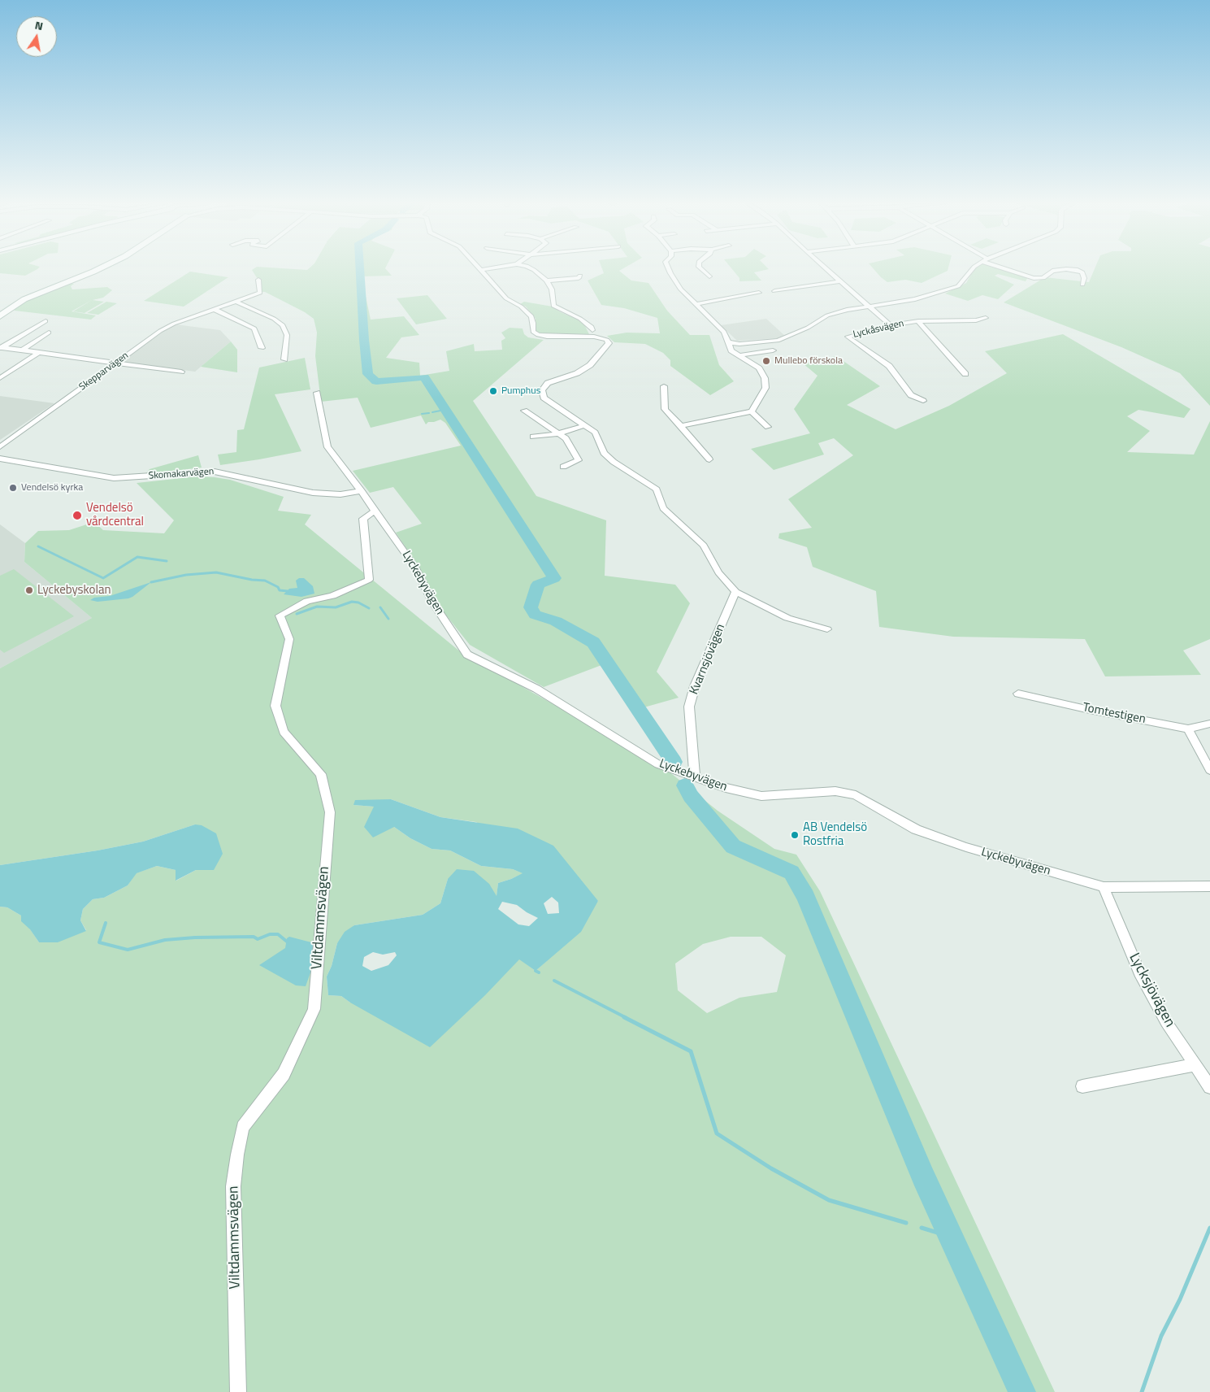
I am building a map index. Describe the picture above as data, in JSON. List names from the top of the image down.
{
  "streets": {
    "street": [
      "Lyckåsvägen",
      "Skepparvägen",
      "Skomakarvägen",
      "Lyckebyvägen",
      "Kvarnsjövägen",
      "Tomtestigen",
      "Viltdammsvägen",
      "Lycksjövägen"
    ]
  },
  "crossings": [
    ["Skomakarvägen", "Lyckebyvägen"],
    ["Lyckebyvägen", "Kvarnsjövägen"],
    ["Lyckebyvägen", "Viltdammsvägen"],
    ["Lyckebyvägen", "Lycksjövägen"]
  ],
  "places": [
    "Mullebo förskola",
    "Pumphus",
    "Vendelsö kyrka",
    "Vendelsö vårdcentral",
    "Lyckebyskolan",
    "AB Vendelsö Rostfria"
  ],
  "north": "top"
}
